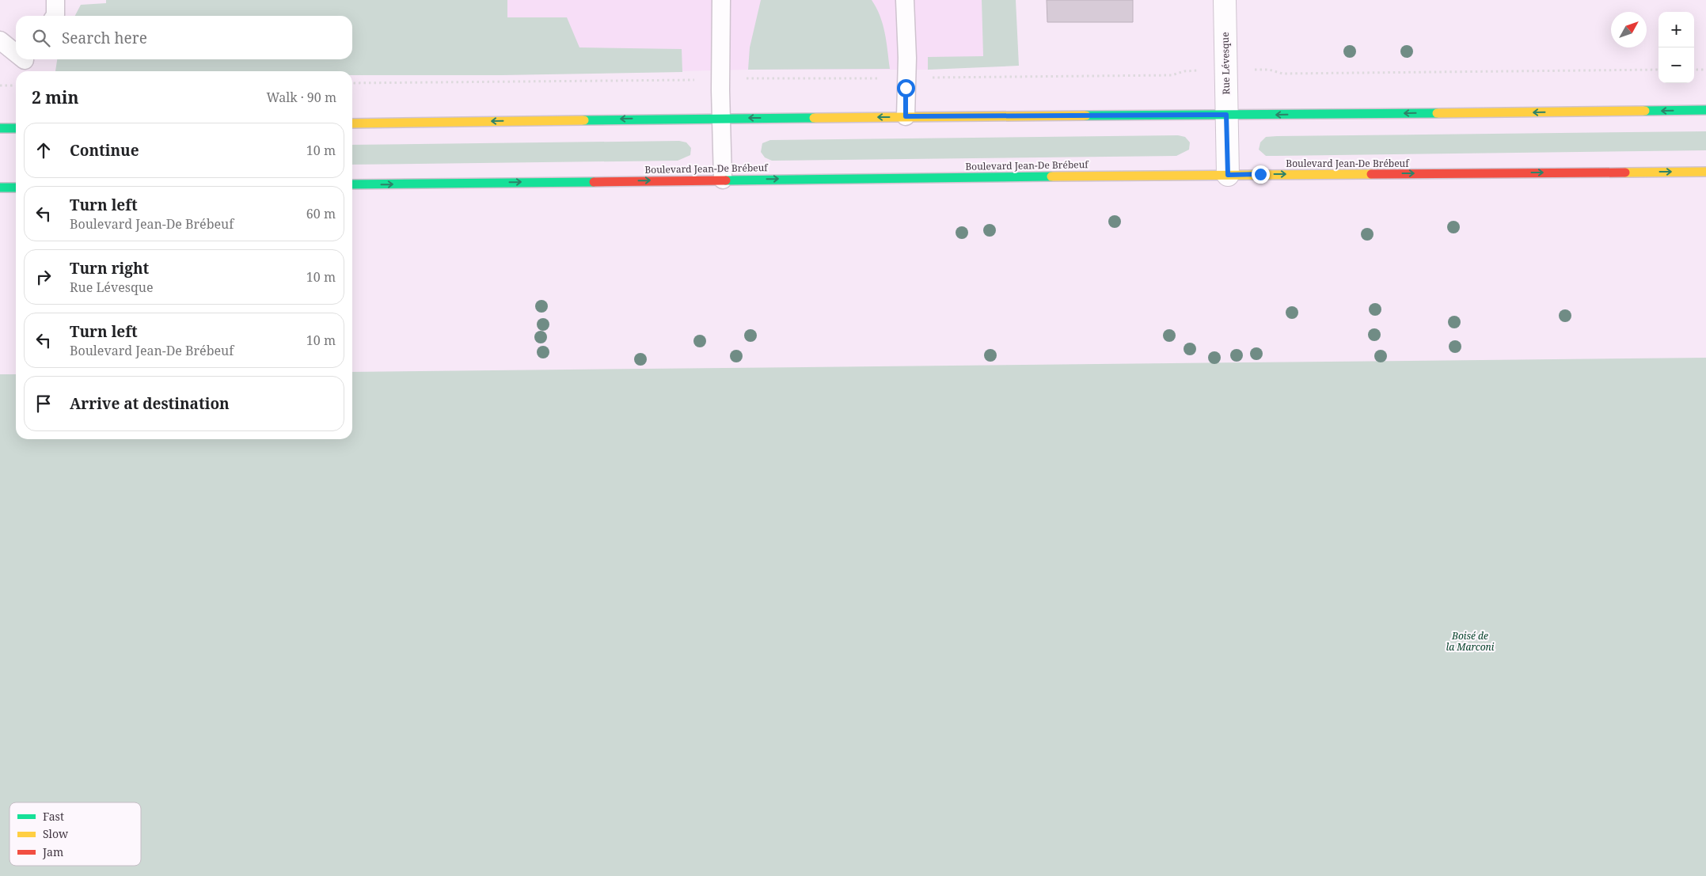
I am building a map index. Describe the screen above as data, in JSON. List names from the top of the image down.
{
  "streets": {
    "main road": ["Boulevard Jean-De Brébeuf"],
    "street": ["Rue Lévesque"]
  },
  "crossings": [
    ["Rue Lévesque", "Boulevard Jean-De Brébeuf"]
  ],
  "parks": ["Boisé de la Marconi"],
  "legend": ["Fast", "Slow", "Jam"],
  "north": "top right",
  "page": {
    "map_buttons": ["+", "−"],
    "search": "Search here",
    "heading": ["2 min", "Walk · 90 m"],
    "list": [
      ["Continue", "10 m"],
      ["Turn left", "Boulevard Jean-De Brébeuf", "60 m"],
      ["Turn right", "Rue Lévesque", "10 m"],
      ["Turn left", "Boulevard Jean-De Brébeuf", "10 m"],
      "Arrive at destination"
    ]
  }
}
